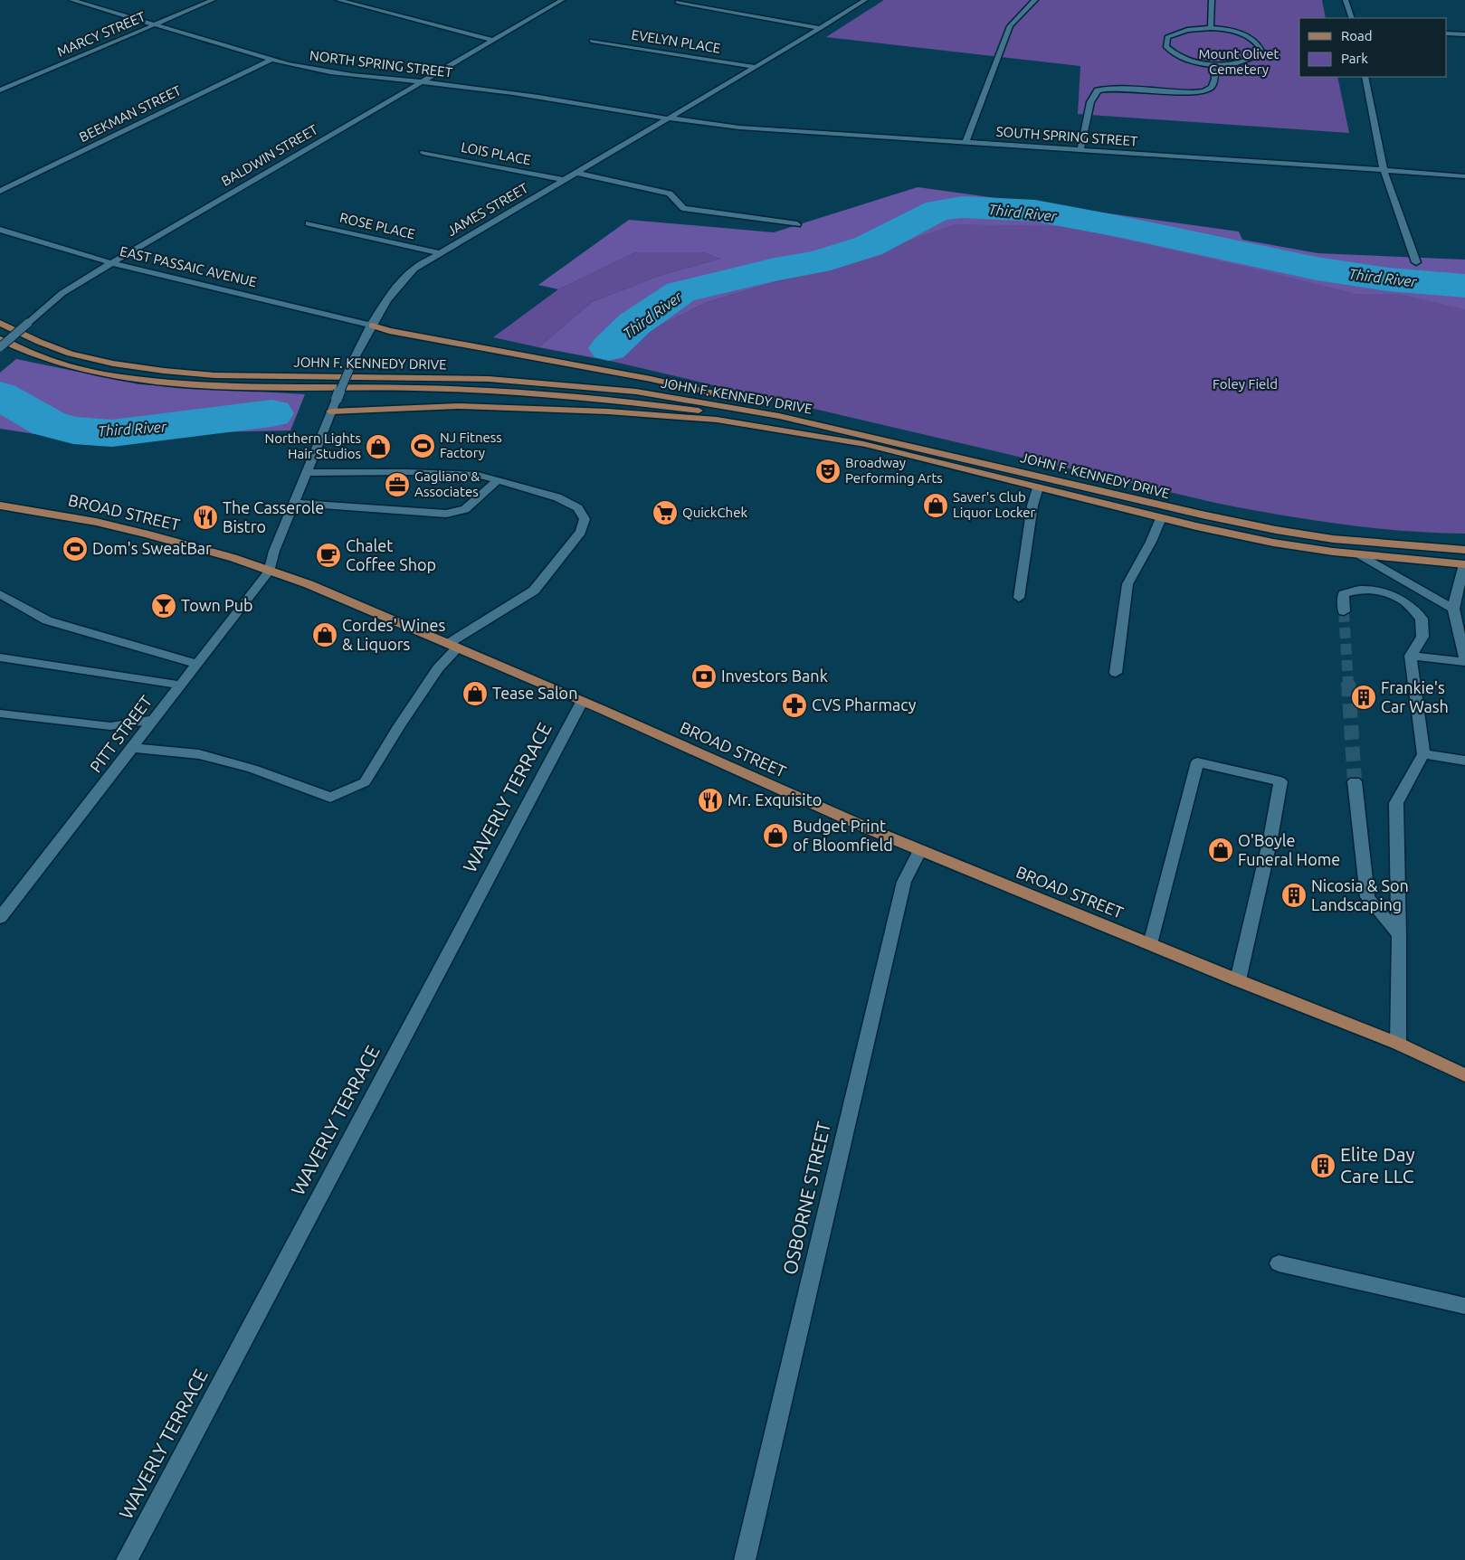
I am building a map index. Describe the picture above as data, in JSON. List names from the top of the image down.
{
  "streets": {
    "main road": ["JOHN F. KENNEDY DRIVE", "BROAD STREET"],
    "street": [
      "MARCY STREET",
      "EVELYN PLACE",
      "NORTH SPRING STREET",
      "BEEKMAN STREET",
      "SOUTH SPRING STREET",
      "LOIS PLACE",
      "BALDWIN STREET",
      "JAMES STREET",
      "ROSE PLACE",
      "EAST PASSAIC AVENUE",
      "PITT STREET",
      "WAVERLY TERRACE",
      "OSBORNE STREET"
    ]
  },
  "crossings": [
    ["MARCY STREET", "NORTH SPRING STREET"],
    ["EVELYN PLACE", "JAMES STREET"],
    ["NORTH SPRING STREET", "BEEKMAN STREET"],
    ["NORTH SPRING STREET", "SOUTH SPRING STREET"],
    ["NORTH SPRING STREET", "BALDWIN STREET"],
    ["NORTH SPRING STREET", "JAMES STREET"],
    ["SOUTH SPRING STREET", "JAMES STREET"],
    ["LOIS PLACE", "JAMES STREET"],
    ["BALDWIN STREET", "EAST PASSAIC AVENUE"],
    ["JAMES STREET", "ROSE PLACE"],
    ["JAMES STREET", "EAST PASSAIC AVENUE"],
    ["JAMES STREET", "BROAD STREET"],
    ["JAMES STREET", "PITT STREET"],
    ["BROAD STREET", "PITT STREET"],
    ["BROAD STREET", "WAVERLY TERRACE"],
    ["BROAD STREET", "OSBORNE STREET"]
  ],
  "water": ["Third River"],
  "parks": ["Mount Olivet Cemetery", "Foley Field"],
  "places": {
    "sports": ["NJ Fitness Factory", "Dom's SweatBar"],
    "shop": [
      "Northern Lights Hair Studios",
      "Saver's Club Liquor Locker",
      "Cordes' Wines & Liquors",
      "Tease Salon",
      "Budget Print of Bloomfield",
      "O'Boyle Funeral Home"
    ],
    "theatre": ["Broadway Performing Arts"],
    "office": ["Gagliano & Associates"],
    "supermarket": ["QuickChek"],
    "restaurant": ["The Casserole Bistro", "Mr. Exquisito"],
    "cafe": ["Chalet Coffee Shop"],
    "bar": ["Town Pub"],
    "bank": ["Investors Bank"],
    "building": ["Frankie's Car Wash", "Nicosia & Son Landscaping", "Elite Day Care LLC"],
    "pharmacy": ["CVS Pharmacy"]
  },
  "legend": ["Road", "Park"]
}
